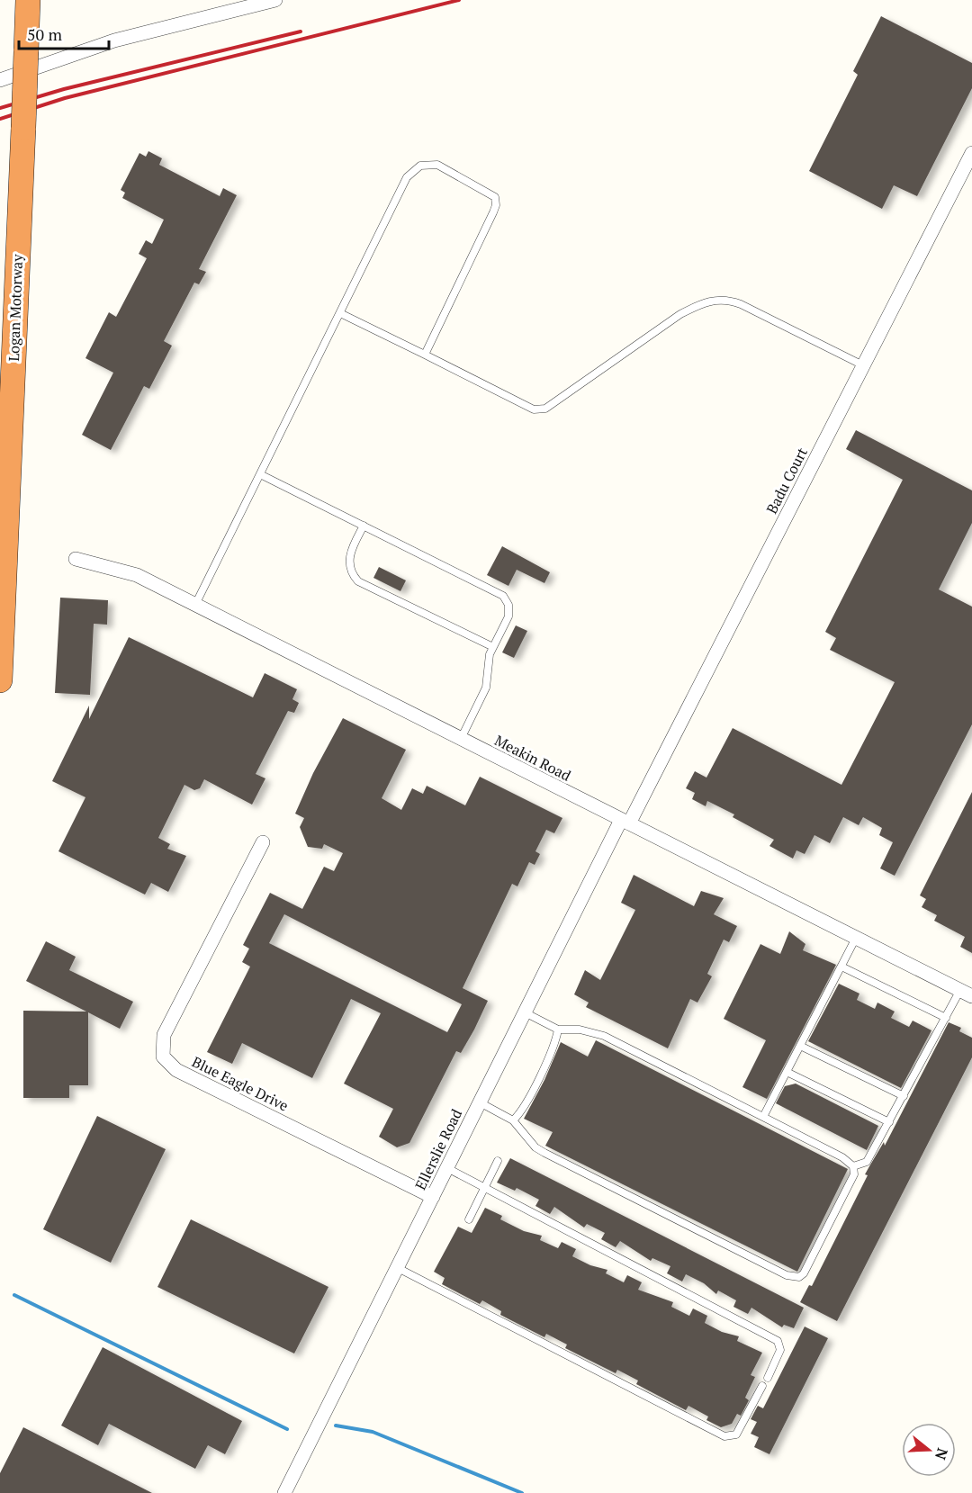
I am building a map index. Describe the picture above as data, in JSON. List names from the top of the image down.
{
  "streets": {
    "highway": ["Logan Motorway"],
    "street": [
      "Badu Court",
      "Meakin Road",
      "Blue Eagle Drive",
      "Ellerslie Road"
    ]
  },
  "crossings": [
    ["Badu Court", "Meakin Road"],
    ["Badu Court", "Ellerslie Road"],
    ["Meakin Road", "Ellerslie Road"],
    ["Blue Eagle Drive", "Ellerslie Road"]
  ],
  "scale_bar": "50 m",
  "north": "right"
}
